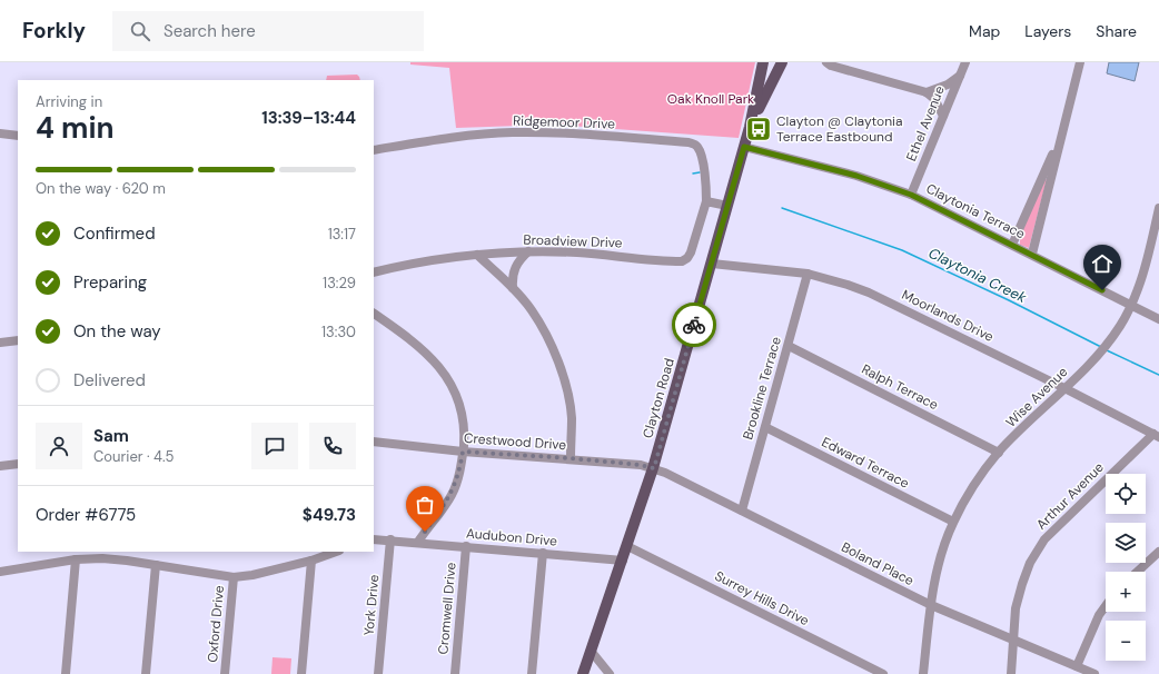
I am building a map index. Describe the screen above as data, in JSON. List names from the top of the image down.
{
  "streets": {
    "main road": ["Clayton Road"],
    "street": [
      "Ridgemoor Drive",
      "Ethel Avenue",
      "Claytonia Terrace",
      "Broadview Drive",
      "Moorlands Drive",
      "Ralph Terrace",
      "Brookline Terrace",
      "Wise Avenue",
      "Crestwood Drive",
      "Edward Terrace",
      "Arthur Avenue",
      "Audubon Drive",
      "Boland Place",
      "Surrey Hills Drive",
      "York Drive",
      "Cromwell Drive",
      "Oxford Drive"
    ]
  },
  "crossings": [
    ["Ridgemoor Drive", "Broadview Drive"],
    ["Ethel Avenue", "Claytonia Terrace"],
    ["Claytonia Terrace", "Wise Avenue"],
    ["Claytonia Terrace", "Clayton Road"],
    ["Moorlands Drive", "Brookline Terrace"],
    ["Moorlands Drive", "Wise Avenue"],
    ["Moorlands Drive", "Clayton Road"],
    ["Moorlands Drive", "Arthur Avenue"],
    ["Ralph Terrace", "Brookline Terrace"],
    ["Ralph Terrace", "Wise Avenue"],
    ["Brookline Terrace", "Edward Terrace"],
    ["Brookline Terrace", "Boland Place"],
    ["Wise Avenue", "Edward Terrace"],
    ["Wise Avenue", "Boland Place"],
    ["Clayton Road", "Crestwood Drive"],
    ["Clayton Road", "Audubon Drive"],
    ["Clayton Road", "Boland Place"],
    ["Clayton Road", "Surrey Hills Drive"],
    ["Crestwood Drive", "Boland Place"],
    ["Arthur Avenue", "Boland Place"],
    ["Audubon Drive", "York Drive"],
    ["Audubon Drive", "Cromwell Drive"]
  ],
  "water": ["Claytonia Creek"],
  "parks": ["Oak Knoll Park"],
  "places": {
    "bus stop": ["Clayton @ Claytonia Terrace Eastbound"]
  },
  "page": {
    "header": "Forkly",
    "search": "Search here",
    "nav": ["Map", "Layers", "Share"],
    "heading": ["4 min", "Arriving in", "13:39–13:44"],
    "panel": [
      "Sam",
      "Courier · 4.5",
      "Order #6775",
      "$49.73"
    ],
    "bar": "On the way · 620 m",
    "list": [
      ["Confirmed", "13:17"],
      ["Preparing", "13:29"],
      ["On the way", "13:30"],
      "Delivered"
    ],
    "map_buttons": ["+", "−"]
  }
}
